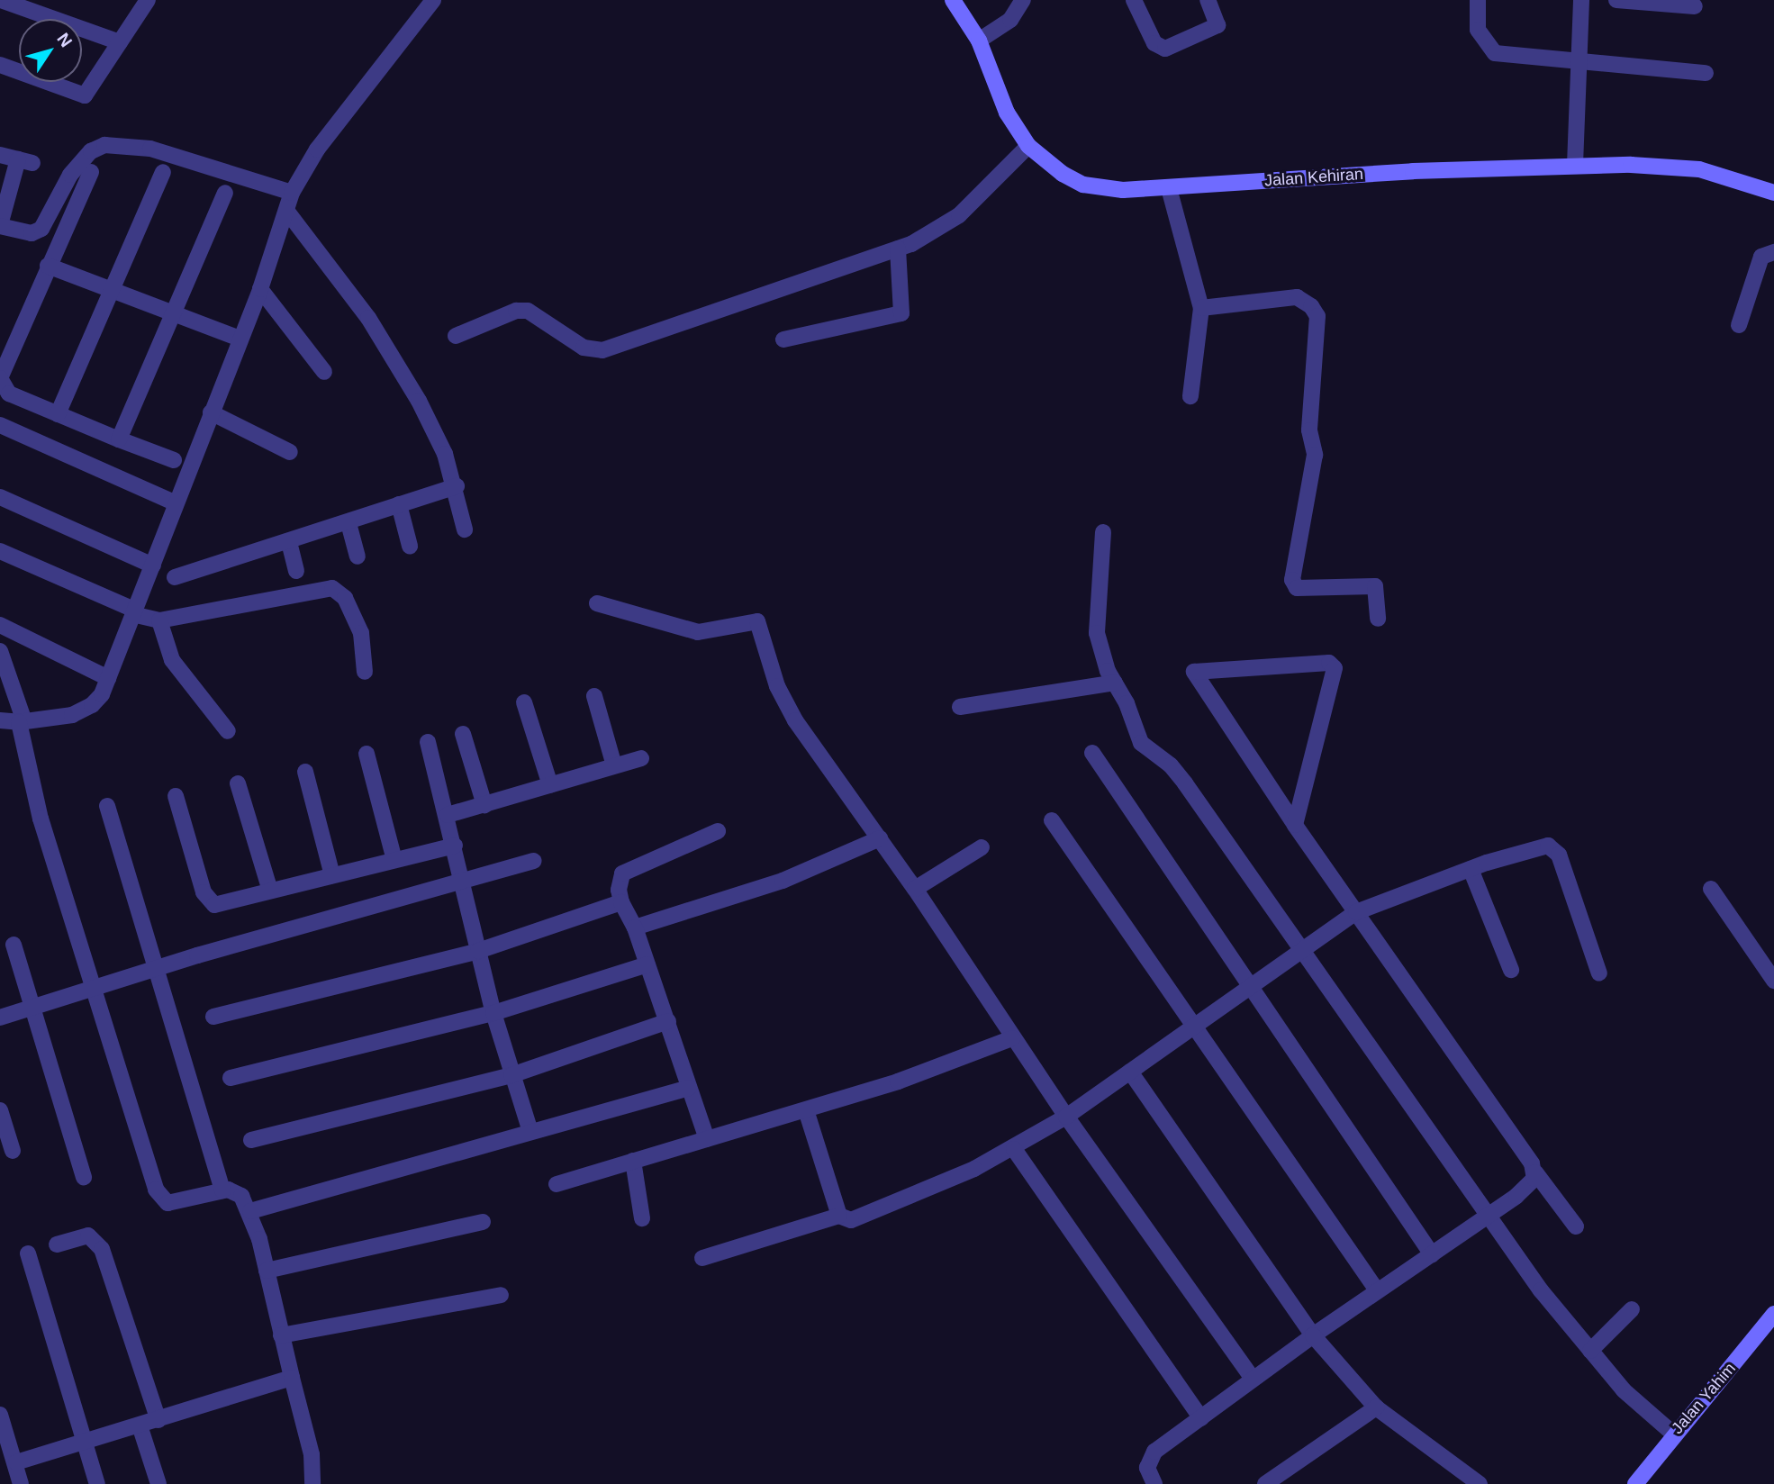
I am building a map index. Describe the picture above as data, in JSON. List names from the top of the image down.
{
  "streets": {
    "street": ["Jalan Kehiran", "Jalan Yahim"]
  },
  "north": "top right"
}
